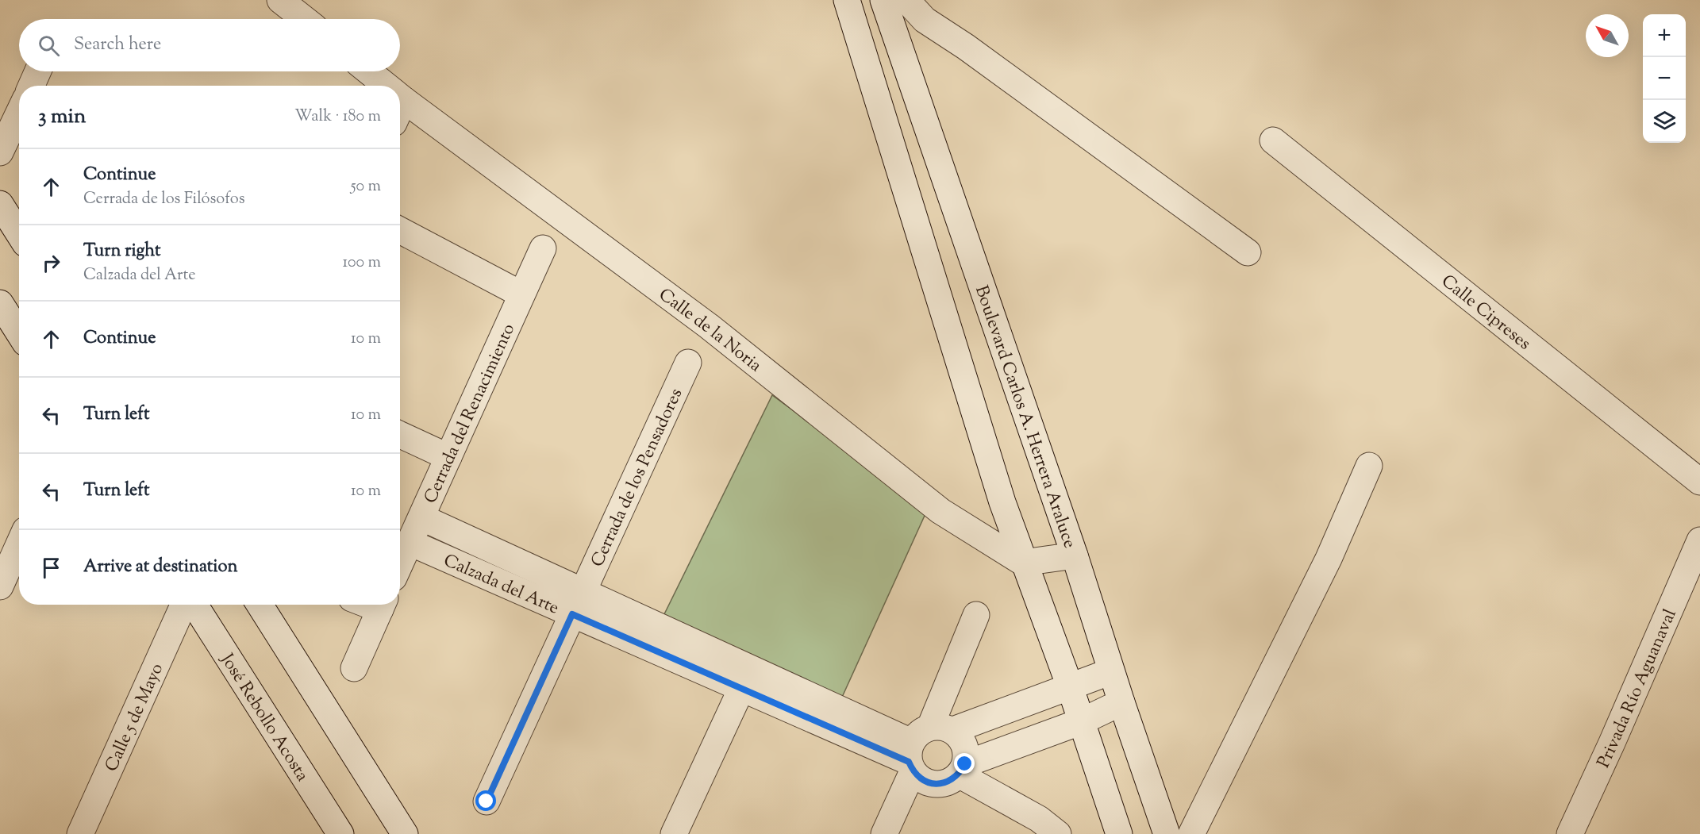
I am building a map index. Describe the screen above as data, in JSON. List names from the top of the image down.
{
  "streets": {
    "street": [
      "Calle Cipreses",
      "Calle de la Noria",
      "Cerrada del Renacimiento",
      "Boulevard Carlos A. Herrera Araluce",
      "Cerrada de los Pensadores",
      "Calzada del Arte",
      "Privada Río Aguanaval",
      "Calle 5 de Mayo",
      "José Rebollo Acosta"
    ]
  },
  "crossings": [
    ["Cerrada del Renacimiento", "Calzada del Arte"],
    ["Cerrada de los Pensadores", "Calzada del Arte"]
  ],
  "north": "top left",
  "page": {
    "map_buttons": ["+", "−"],
    "search": "Search here",
    "heading": ["3 min", "Walk · 180 m"],
    "list": [
      ["Continue", "Cerrada de los Filósofos", "50 m"],
      ["Turn right", "Calzada del Arte", "100 m"],
      ["Continue", "10 m"],
      ["Turn left", "10 m"],
      ["Turn left", "10 m"],
      "Arrive at destination"
    ]
  }
}
